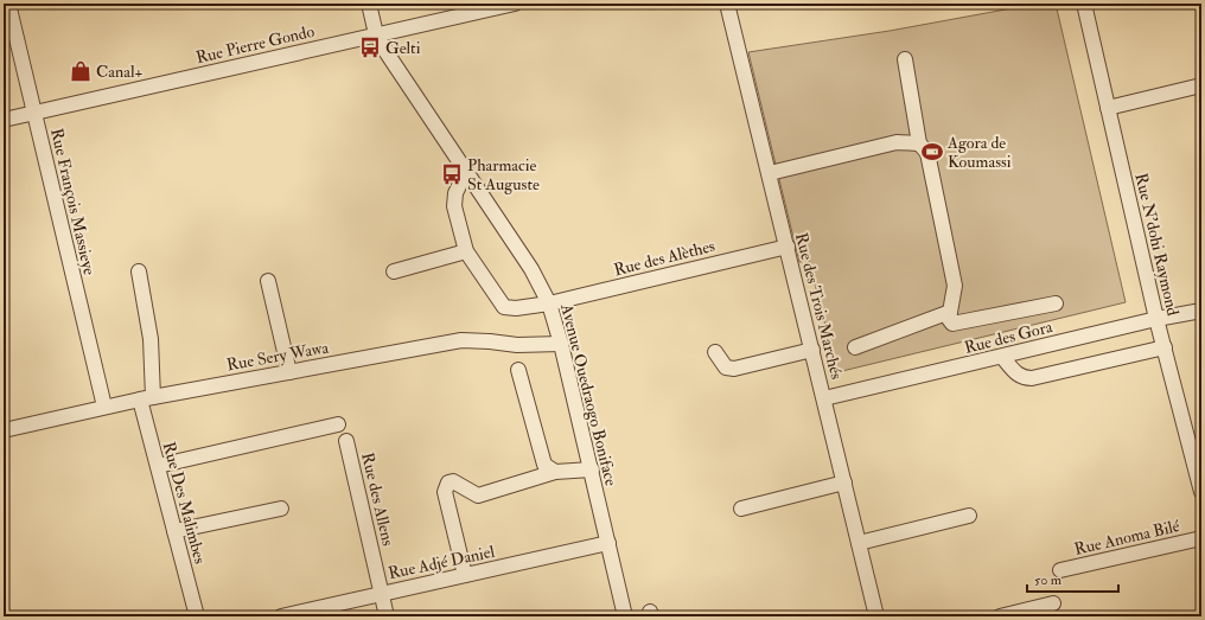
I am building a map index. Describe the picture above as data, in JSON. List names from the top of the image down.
{
  "streets": {
    "street": [
      "Rue Pierre Gondo",
      "Rue François Massieye",
      "Rue N'dohi Raymond",
      "Rue des Alèthes",
      "Rue des Trois Marchés",
      "Rue des Gora",
      "Rue Sery Wawa",
      "Avenue Ouedraogo Boniface",
      "Rue des Allens",
      "Rue Des Malimbes",
      "Rue Anoma Bilé",
      "Rue Adjé Daniel"
    ]
  },
  "crossings": [
    ["Rue Pierre Gondo", "Rue François Massieye"],
    ["Rue Pierre Gondo", "Avenue Ouedraogo Boniface"],
    ["Rue François Massieye", "Rue Sery Wawa"],
    ["Rue N'dohi Raymond", "Rue des Gora"],
    ["Rue des Alèthes", "Rue des Trois Marchés"],
    ["Rue des Alèthes", "Avenue Ouedraogo Boniface"],
    ["Rue des Trois Marchés", "Rue des Gora"],
    ["Rue Sery Wawa", "Avenue Ouedraogo Boniface"],
    ["Rue Sery Wawa", "Rue Des Malimbes"],
    ["Avenue Ouedraogo Boniface", "Rue Adjé Daniel"],
    ["Rue des Allens", "Rue Adjé Daniel"]
  ],
  "places": {
    "bus stop": ["Gelti", "Pharmacie St Auguste"],
    "shop": ["Canal+"],
    "sports": ["Agora de Koumassi"]
  },
  "scale_bar": "50 m"
}
